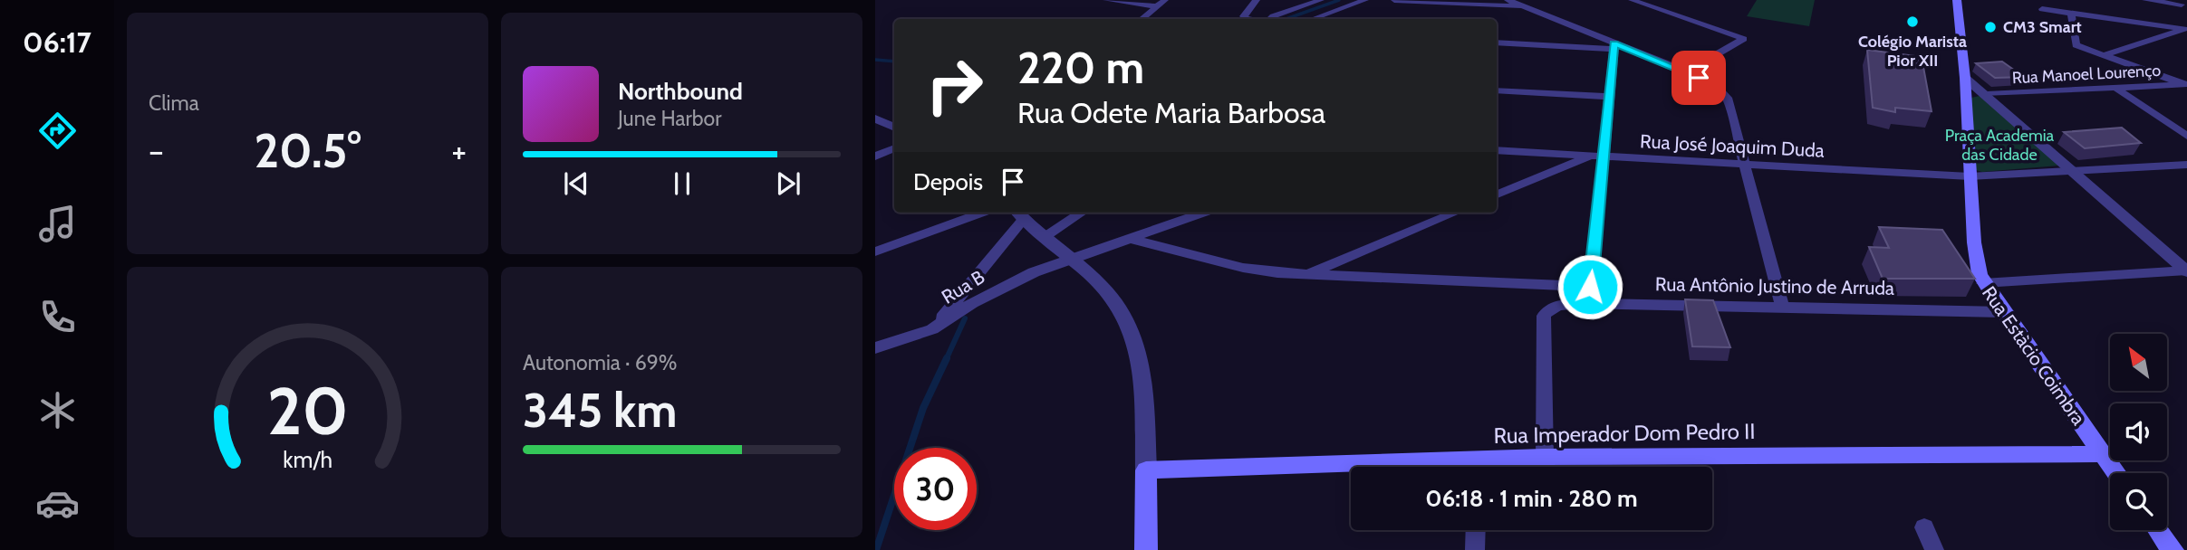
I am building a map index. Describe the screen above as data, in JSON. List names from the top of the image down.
{
  "streets": {
    "main road": ["Rua Estàcio Coimbra", "Rua Imperador Dom Pedro II"],
    "street": [
      "Rua Manoel Lourenço",
      "Rua José Joaquim Duda",
      "Rua Antônio Justino de Arruda",
      "Rua B"
    ]
  },
  "crossings": [
    ["Rua José Joaquim Duda", "Rua Estàcio Coimbra"],
    ["Rua Antônio Justino de Arruda", "Rua Estàcio Coimbra"],
    ["Rua Antônio Justino de Arruda", "Rua Imperador Dom Pedro II"],
    ["Rua Estàcio Coimbra", "Rua Imperador Dom Pedro II"]
  ],
  "parks": ["Praça Academia das Cidade"],
  "places": ["Colégio Marista Pior XII", "CM3 Smart"],
  "north": "top left",
  "page": {
    "tabs": "06:17",
    "tile": [
      "Clima",
      ["Autonomia · 69%", "345 km"]
    ],
    "turn": ["220 m", "Rua Odete Maria Barbosa"],
    "song": ["Northbound", "June Harbor"],
    "heat": ["−", "20.5°", "+"],
    "then": "Depois",
    "limit": "30",
    "trip": "06:18 · 1 min · 280 m",
    "gauge": ["20", "km/h"]
  }
}
